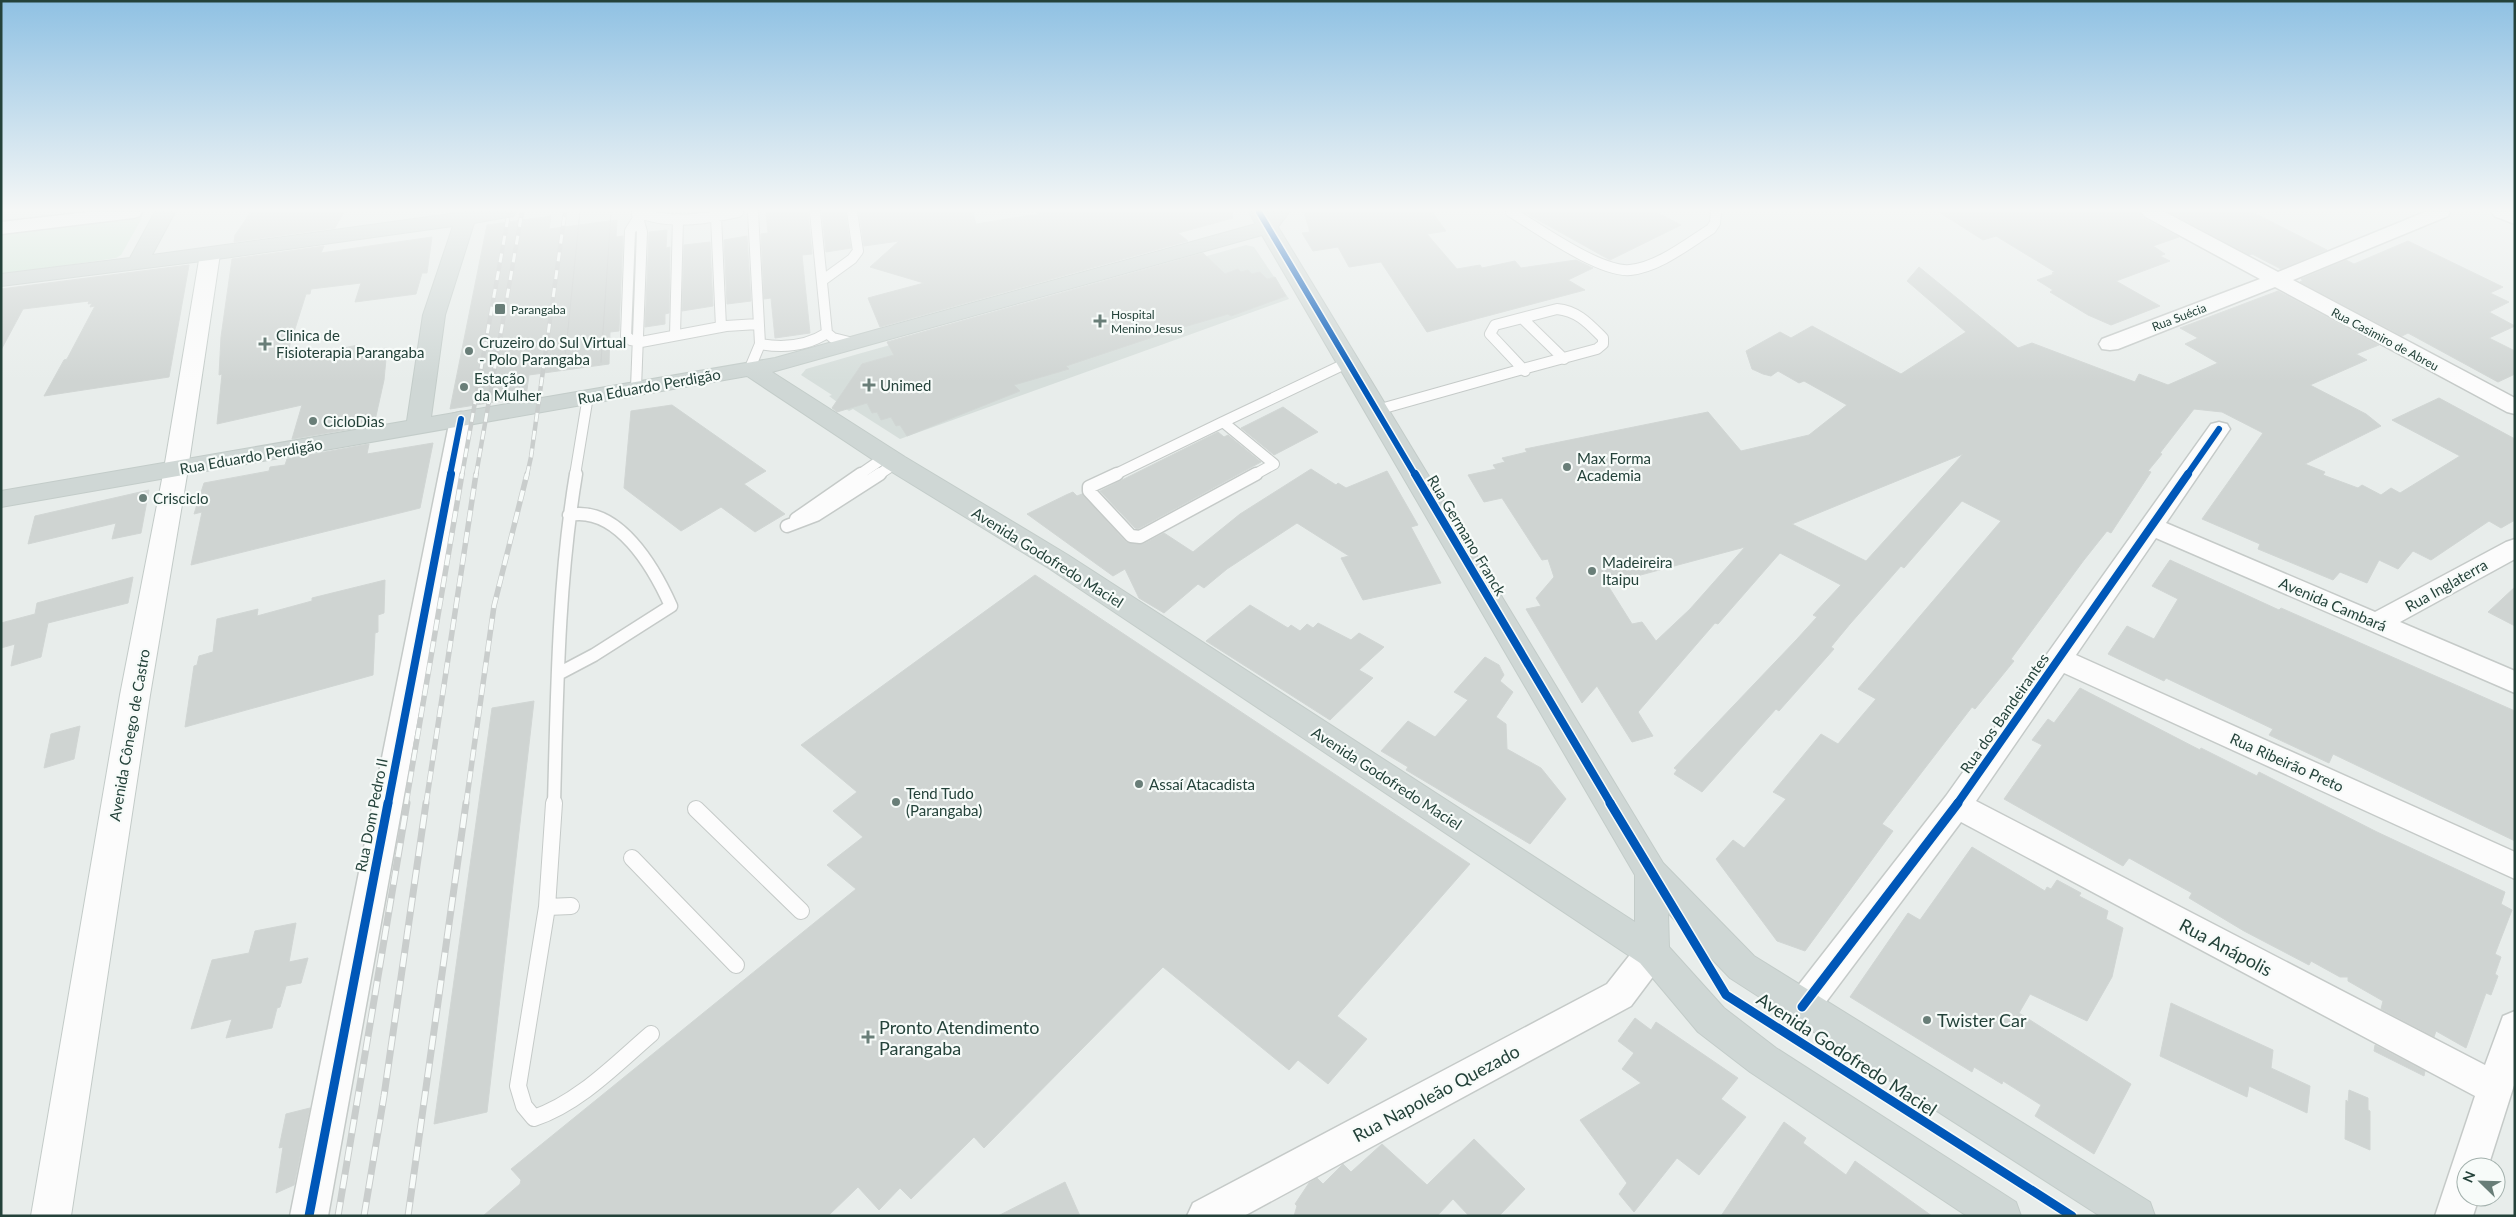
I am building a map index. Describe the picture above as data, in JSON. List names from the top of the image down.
{
  "streets": {
    "main road": [
      "Rua Eduardo Perdigão",
      "Rua Germano Franck",
      "Avenida Godofredo Maciel",
      "Avenida Cônego de Castro"
    ],
    "street": [
      "Rua Suécia",
      "Rua Casimiro de Abreu",
      "Rua Inglaterra",
      "Avenida Cambará",
      "Rua dos Bandeirantes",
      "Rua Ribeirão Preto",
      "Rua Dom Pedro II",
      "Rua Anápolis",
      "Rua Napoleão Quezado"
    ]
  },
  "crossings": [
    ["Rua Suécia", "Rua Casimiro de Abreu"],
    ["Rua Eduardo Perdigão", "Avenida Godofredo Maciel"],
    ["Rua Eduardo Perdigão", "Avenida Cônego de Castro"],
    ["Rua Eduardo Perdigão", "Rua Dom Pedro II"],
    ["Rua Germano Franck", "Avenida Godofredo Maciel"],
    ["Rua Germano Franck", "Rua Napoleão Quezado"],
    ["Avenida Godofredo Maciel", "Rua dos Bandeirantes"],
    ["Avenida Godofredo Maciel", "Rua Napoleão Quezado"],
    ["Rua Inglaterra", "Avenida Cambará"],
    ["Avenida Cambará", "Rua dos Bandeirantes"],
    ["Rua dos Bandeirantes", "Rua Ribeirão Preto"],
    ["Rua dos Bandeirantes", "Rua Anápolis"]
  ],
  "places": {
    "transit": ["Parangaba"],
    "health": [
      "Hospital Menino Jesus",
      "Clinica de Fisioterapia Parangaba",
      "Unimed",
      "Pronto Atendimento Parangaba"
    ],
    "other": [
      "Cruzeiro do Sul Virtual - Polo Parangaba",
      "Estação da Mulher",
      "CicloDias",
      "Max Forma Academia",
      "Crisciclo",
      "Madeireira Itaipu",
      "Assaí Atacadista",
      "Tend Tudo (Parangaba)",
      "Twister Car"
    ]
  },
  "north": "top left"
}
